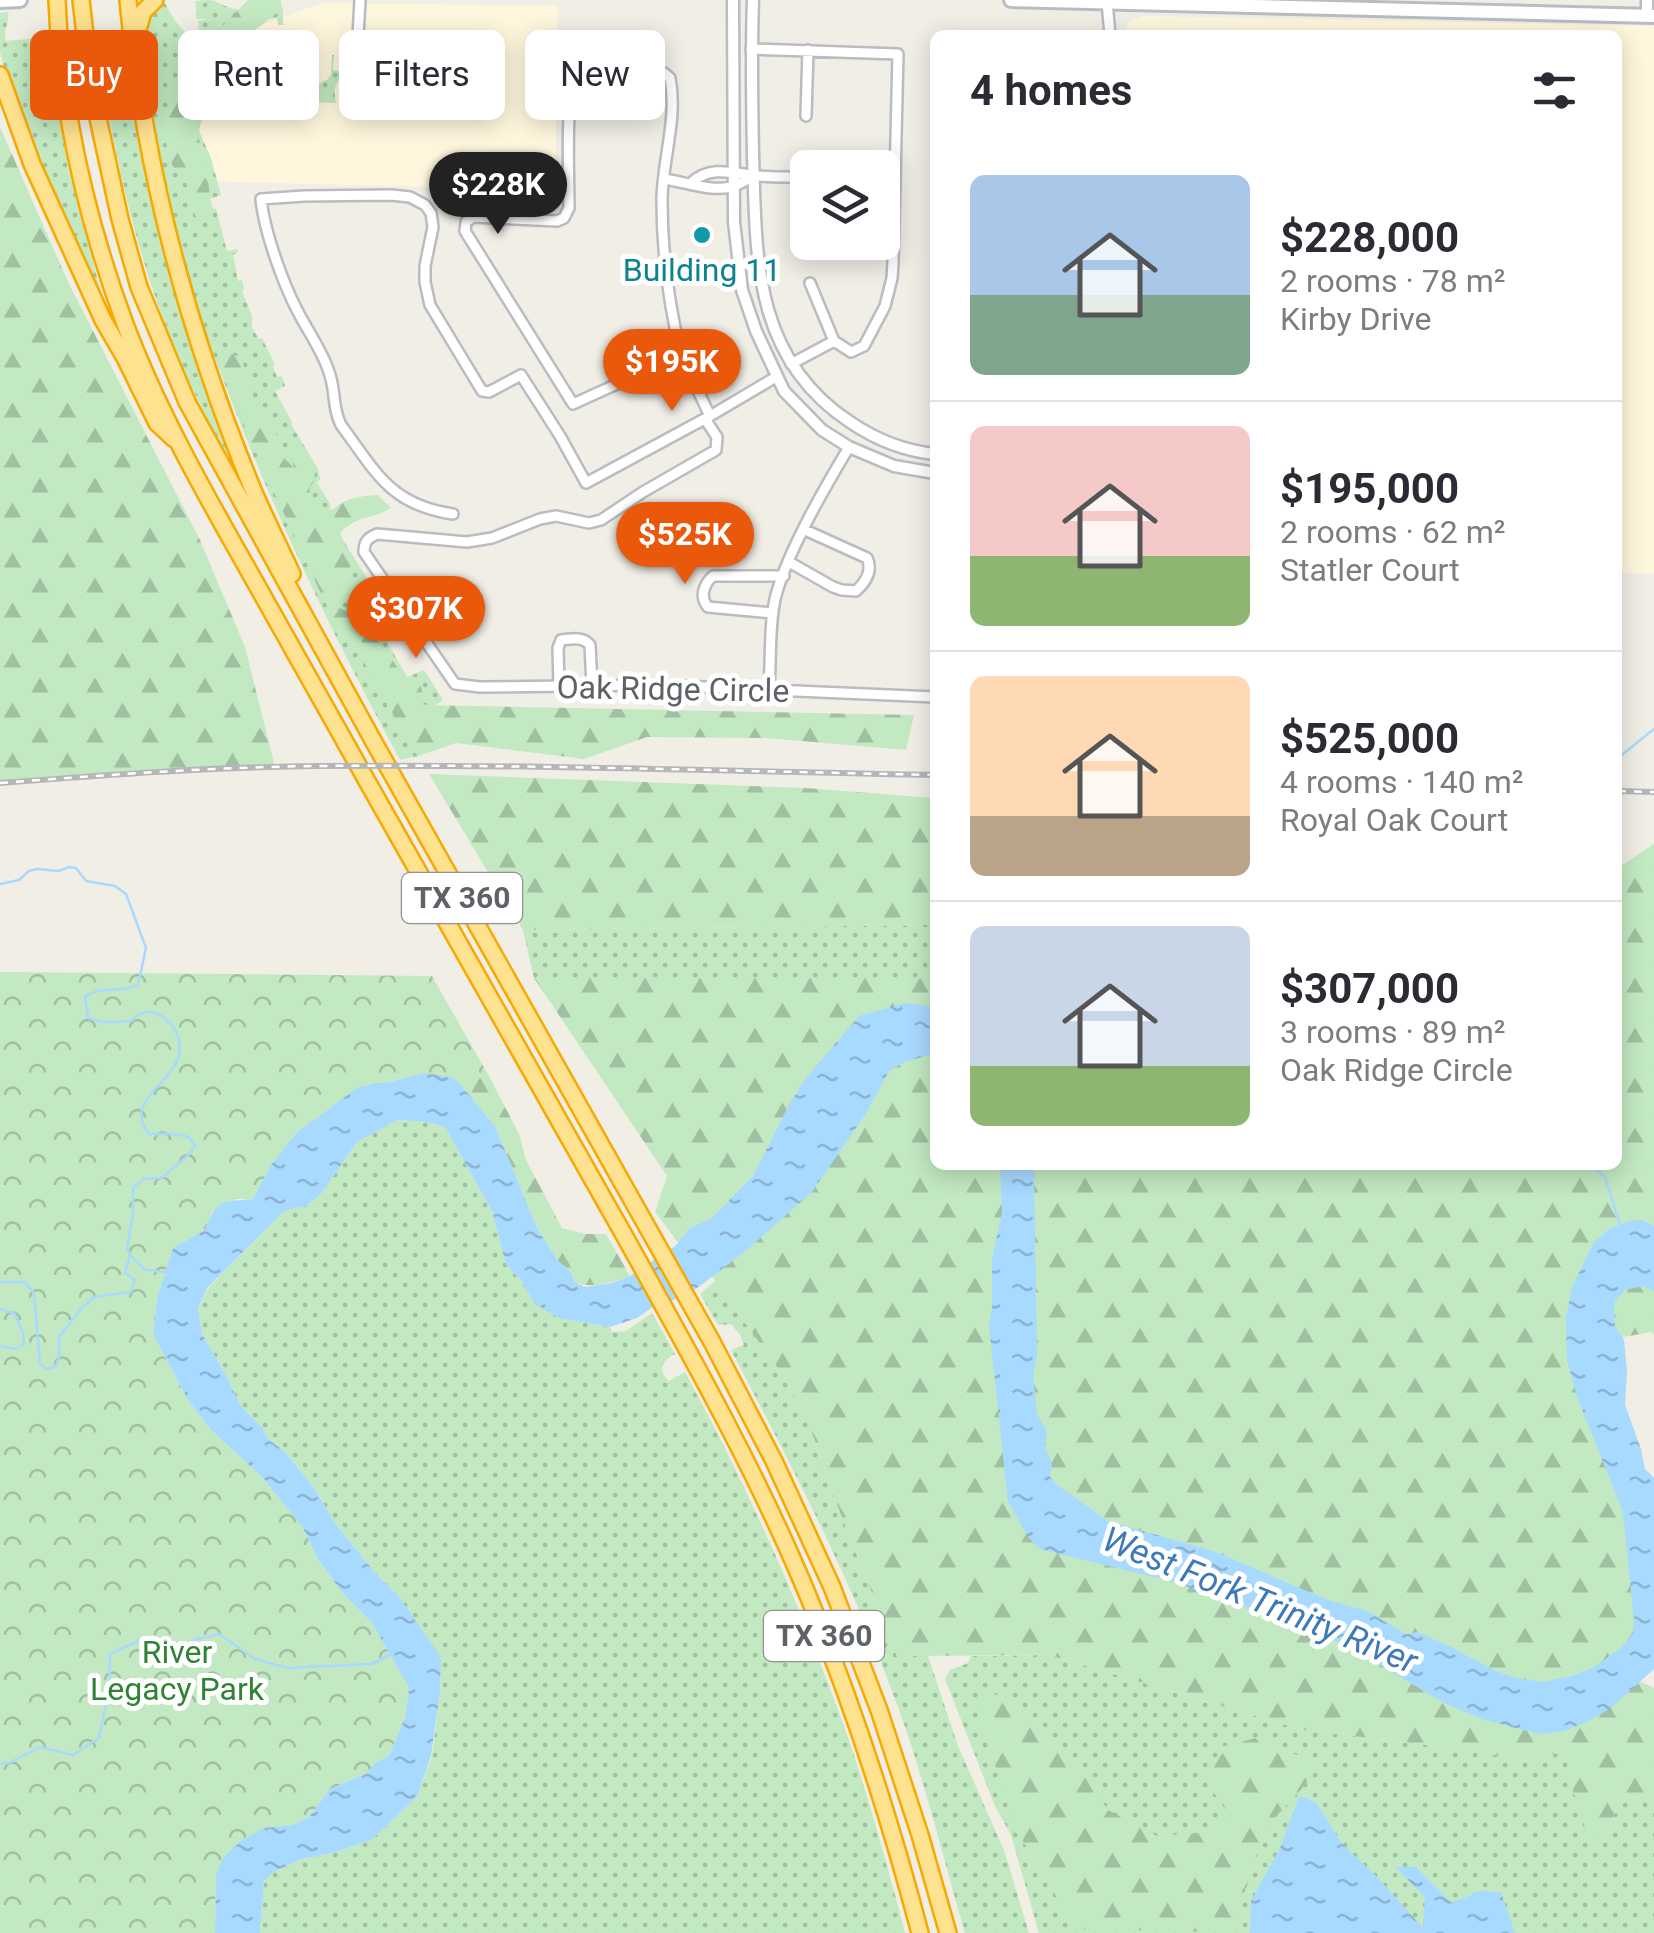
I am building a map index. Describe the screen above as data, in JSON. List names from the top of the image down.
{
  "streets": {
    "highway": ["TX 360"],
    "street": ["Oak Ridge Circle"]
  },
  "water": ["West Fork Trinity River"],
  "parks": ["River Legacy Park"],
  "places": ["Building 11"],
  "page": {
    "chip": [
      "Buy",
      "Rent",
      "Filters",
      "New"
    ],
    "heading": "4 homes",
    "list": [
      {
        "name": "$228,000",
        "note": "2 rooms · 78 m² · Kirby Drive"
      },
      {
        "name": "$195,000",
        "note": "2 rooms · 62 m² · Statler Court"
      },
      {
        "name": "$525,000",
        "note": "4 rooms · 140 m² · Royal Oak Court"
      },
      {
        "name": "$307,000",
        "note": "3 rooms · 89 m² · Oak Ridge Circle"
      }
    ],
    "price": [
      "$228K",
      "$195K",
      "$525K",
      "$307K"
    ]
  }
}
